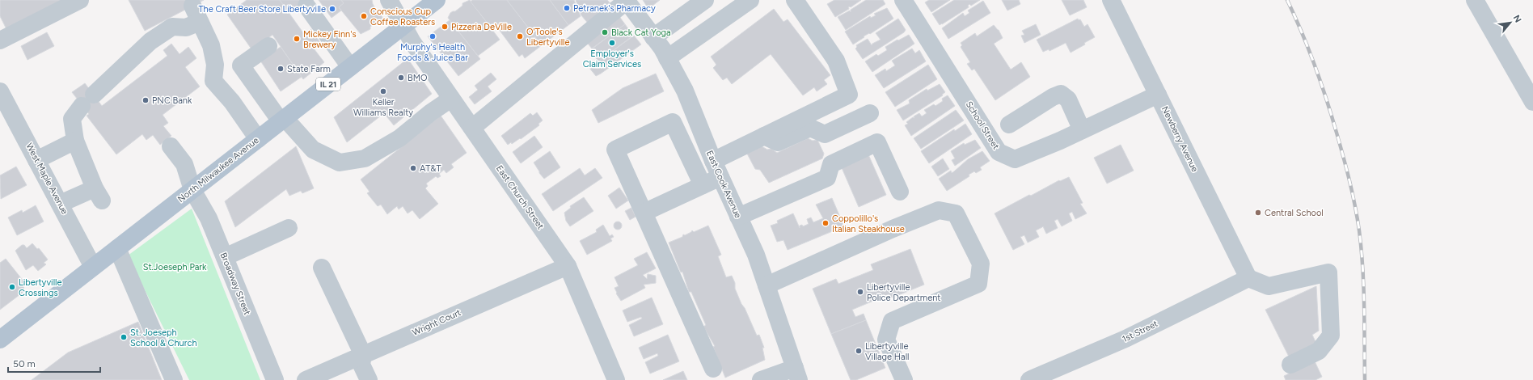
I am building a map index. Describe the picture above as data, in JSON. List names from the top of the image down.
{
  "streets": {
    "main road": ["IL 21", "North Milwaukee Avenue"],
    "street": [
      "School Street",
      "Newberry Avenue",
      "West Maple Avenue",
      "East Cook Avenue",
      "East Church Street",
      "Broadway Street",
      "Wright Court",
      "1st Street"
    ]
  },
  "crossings": [
    ["School Street", "Newberry Avenue"],
    ["Newberry Avenue", "1st Street"],
    ["North Milwaukee Avenue", "West Maple Avenue"],
    ["North Milwaukee Avenue", "East Church Street"],
    ["North Milwaukee Avenue", "Broadway Street"],
    ["East Church Street", "Wright Court"]
  ],
  "parks": ["St.Joeseph Park"],
  "places": [
    "Petranek's Pharmacy",
    "The Craft Beer Store Libertyville",
    "Conscious Cup Coffee Roasters",
    "Pizzeria DeVille",
    "Black Cat Yoga",
    "Murphy's Health Foods & Juice Bar",
    "O'Toole's Libertyville",
    "Mickey Finn's Brewery",
    "Employer's Claim Services",
    "State Farm",
    "BMO",
    "Keller Williams Realty",
    "PNC Bank",
    "AT&T",
    "Central School",
    "Coppolillo's Italian Steakhouse",
    "Libertyville Crossings",
    "Libertyville Police Department",
    "St. Joeseph School & Church",
    "Libertyville Village Hall"
  ],
  "scale_bar": "50 m",
  "north": "top right"
}
